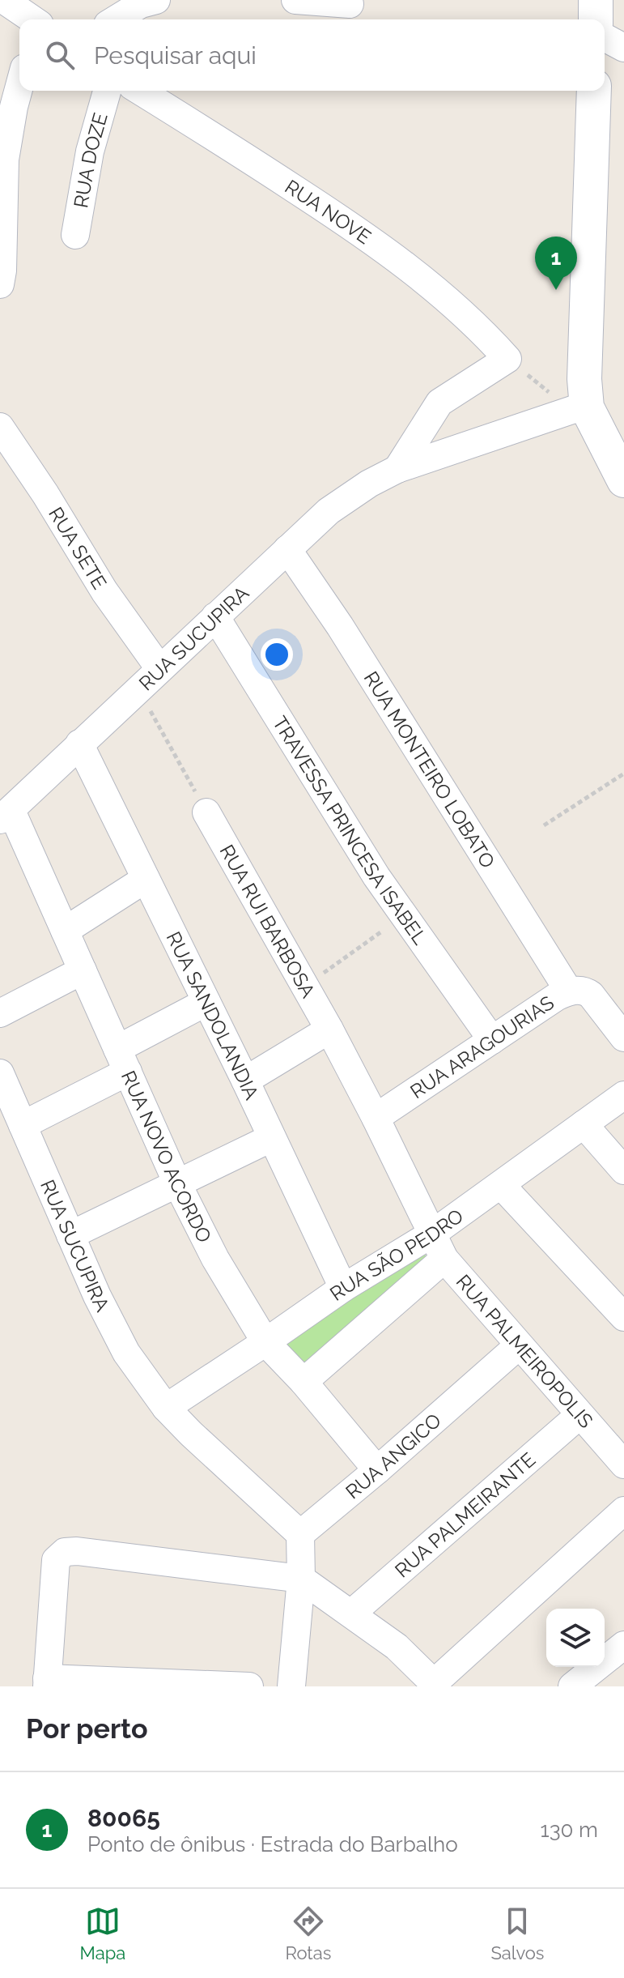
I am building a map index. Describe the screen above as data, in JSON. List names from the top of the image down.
{
  "streets": {
    "street": [
      "RUA DOZE",
      "RUA NOVE",
      "RUA SETE",
      "RUA SUCUPIRA",
      "RUA MONTEIRO LOBATO",
      "TRAVESSA PRINCESA ISABEL",
      "RUA RUI BARBOSA",
      "RUA SANDOLANDIA",
      "RUA ARAGOURIAS",
      "RUA NOVO ACORDO",
      "RUA SÃO PEDRO",
      "RUA PALMEIROPOLIS",
      "RUA ANGICO",
      "RUA PALMEIRANTE"
    ]
  },
  "crossings": [
    ["RUA SETE", "RUA SUCUPIRA"],
    ["RUA SUCUPIRA", "RUA MONTEIRO LOBATO"],
    ["RUA SUCUPIRA", "TRAVESSA PRINCESA ISABEL"],
    ["RUA SUCUPIRA", "RUA SANDOLANDIA"],
    ["RUA SUCUPIRA", "RUA NOVO ACORDO"],
    ["RUA SUCUPIRA", "RUA SÃO PEDRO"],
    ["RUA SUCUPIRA", "RUA ANGICO"],
    ["RUA MONTEIRO LOBATO", "RUA ARAGOURIAS"],
    ["TRAVESSA PRINCESA ISABEL", "RUA ARAGOURIAS"],
    ["RUA RUI BARBOSA", "RUA ARAGOURIAS"],
    ["RUA RUI BARBOSA", "RUA PALMEIROPOLIS"],
    ["RUA SANDOLANDIA", "RUA SÃO PEDRO"],
    ["RUA ARAGOURIAS", "RUA PALMEIROPOLIS"],
    ["RUA NOVO ACORDO", "RUA SÃO PEDRO"],
    ["RUA NOVO ACORDO", "RUA ANGICO"],
    ["RUA SÃO PEDRO", "RUA PALMEIROPOLIS"],
    ["RUA PALMEIROPOLIS", "RUA ANGICO"],
    ["RUA PALMEIROPOLIS", "RUA PALMEIRANTE"]
  ],
  "page": {
    "search": "Pesquisar aqui",
    "pins": "1",
    "heading": "Por perto",
    "list": [
      {
        "mark": "1",
        "name": "80065",
        "note": "Ponto de ônibus · Estrada do Barbalho",
        "value": "130 m"
      }
    ],
    "nav": ["Mapa", "Rotas", "Salvos"]
  }
}
